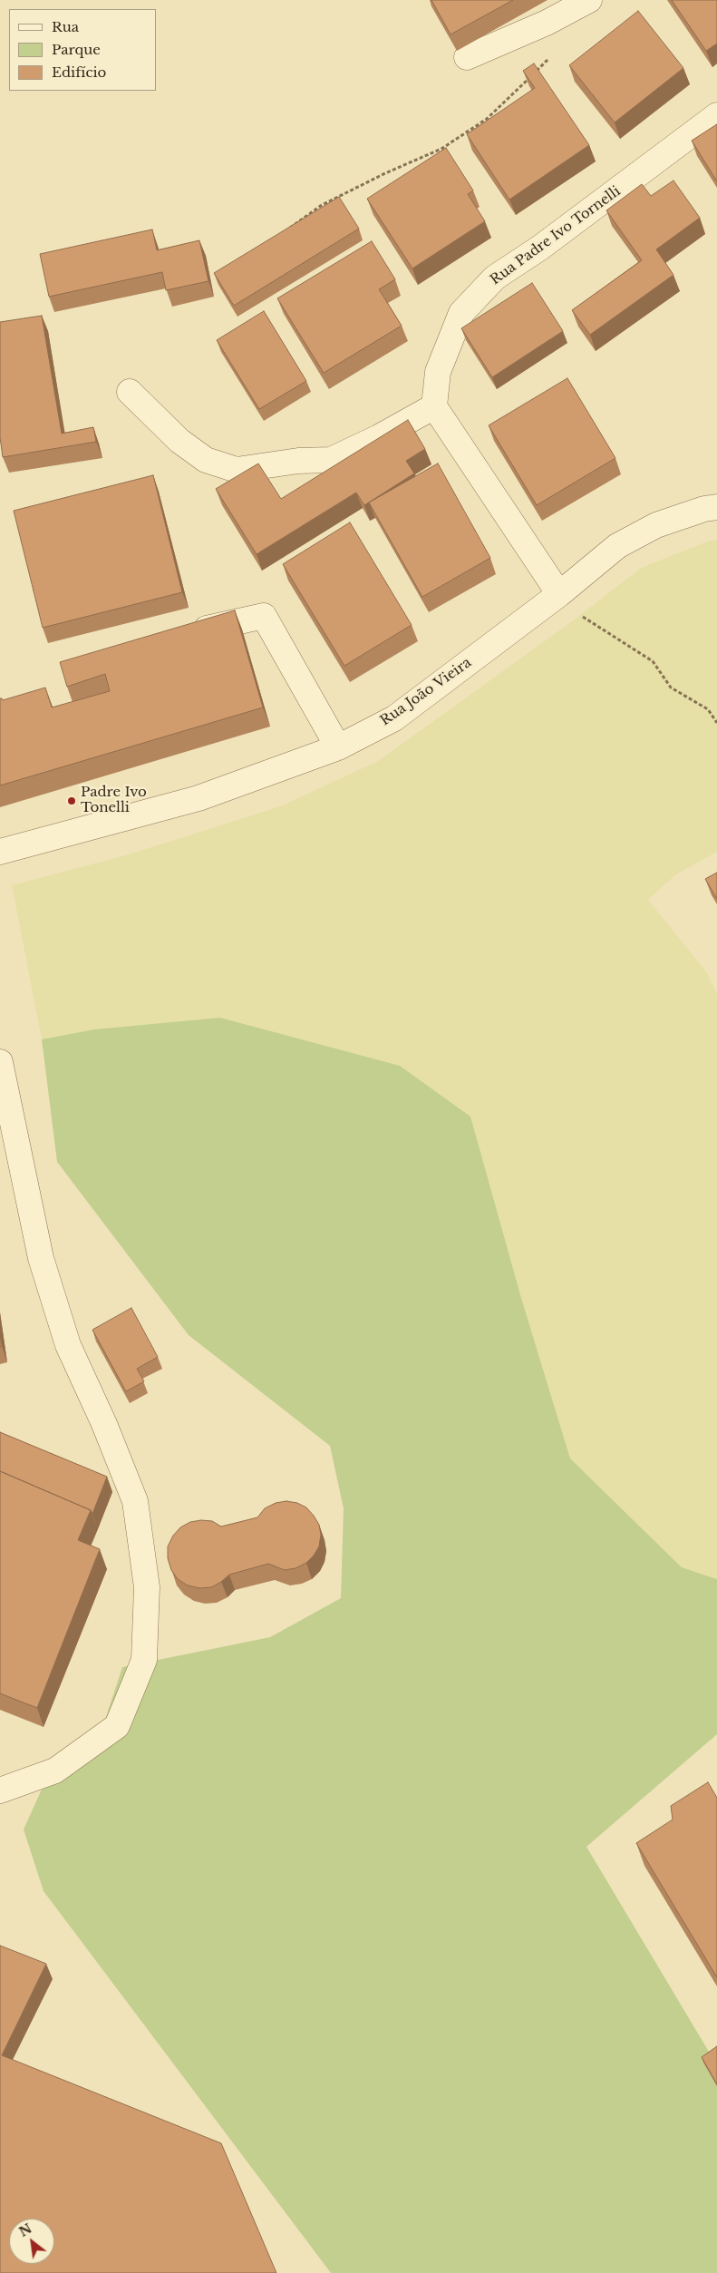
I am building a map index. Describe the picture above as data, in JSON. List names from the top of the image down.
{
  "streets": {
    "street": ["Rua Padre Ivo Tornelli", "Rua João Vieira"]
  },
  "places": ["Padre Ivo Tonelli"],
  "legend": ["Rua", "Parque", "Edifício"],
  "north": "top left"
}
